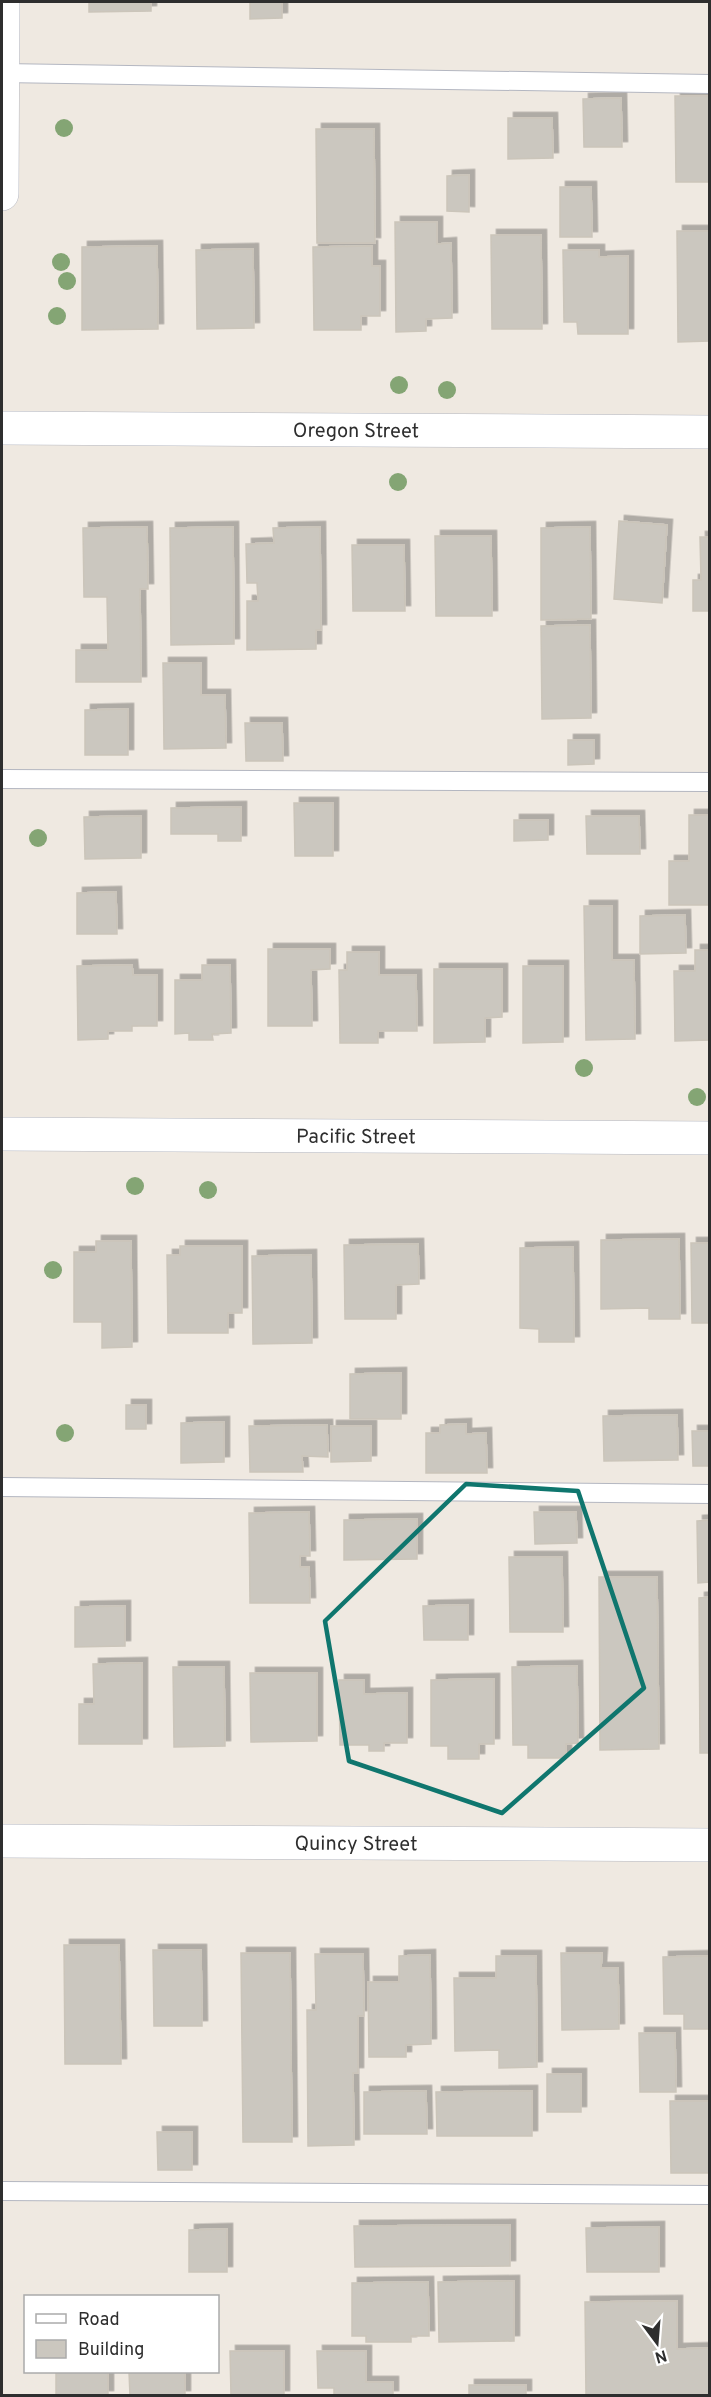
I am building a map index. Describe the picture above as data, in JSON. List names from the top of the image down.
{
  "streets": {
    "street": ["Oregon Street", "Pacific Street", "Quincy Street"]
  },
  "legend": ["Road", "Building"],
  "north": "bottom"
}
